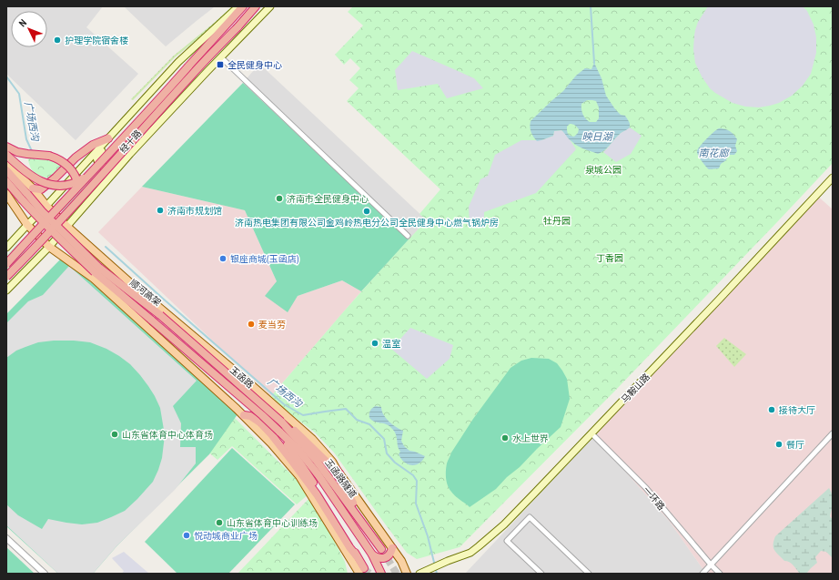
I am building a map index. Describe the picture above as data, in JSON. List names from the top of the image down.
{
  "streets": {
    "highway": ["经十路", "顺河高架", "玉函路隧道"],
    "main road": ["玉函路", "马鞍山路"],
    "street": ["一环路"]
  },
  "crossings": [
    ["经十路", "玉函路"],
    ["顺河高架", "玉函路隧道"],
    ["马鞍山路", "一环路"]
  ],
  "water": ["广场西沟", "映日湖", "南花廊"],
  "parks": ["泉城公园", "牡丹园", "丁香园"],
  "places": {
    "other": [
      "护理学院宿舍楼",
      "济南市全民健身中心",
      "济南市规划馆",
      "济南热电集团有限公司金鸡岭热电分公司全民健身中心燃气锅炉房",
      "银座商城(玉函店)",
      "麦当劳",
      "温室",
      "接待大厅",
      "山东省体育中心体育场",
      "水上世界",
      "餐厅",
      "山东省体育中心训练场",
      "悦动城商业广场"
    ],
    "transit": ["全民健身中心"]
  },
  "north": "top left"
}
